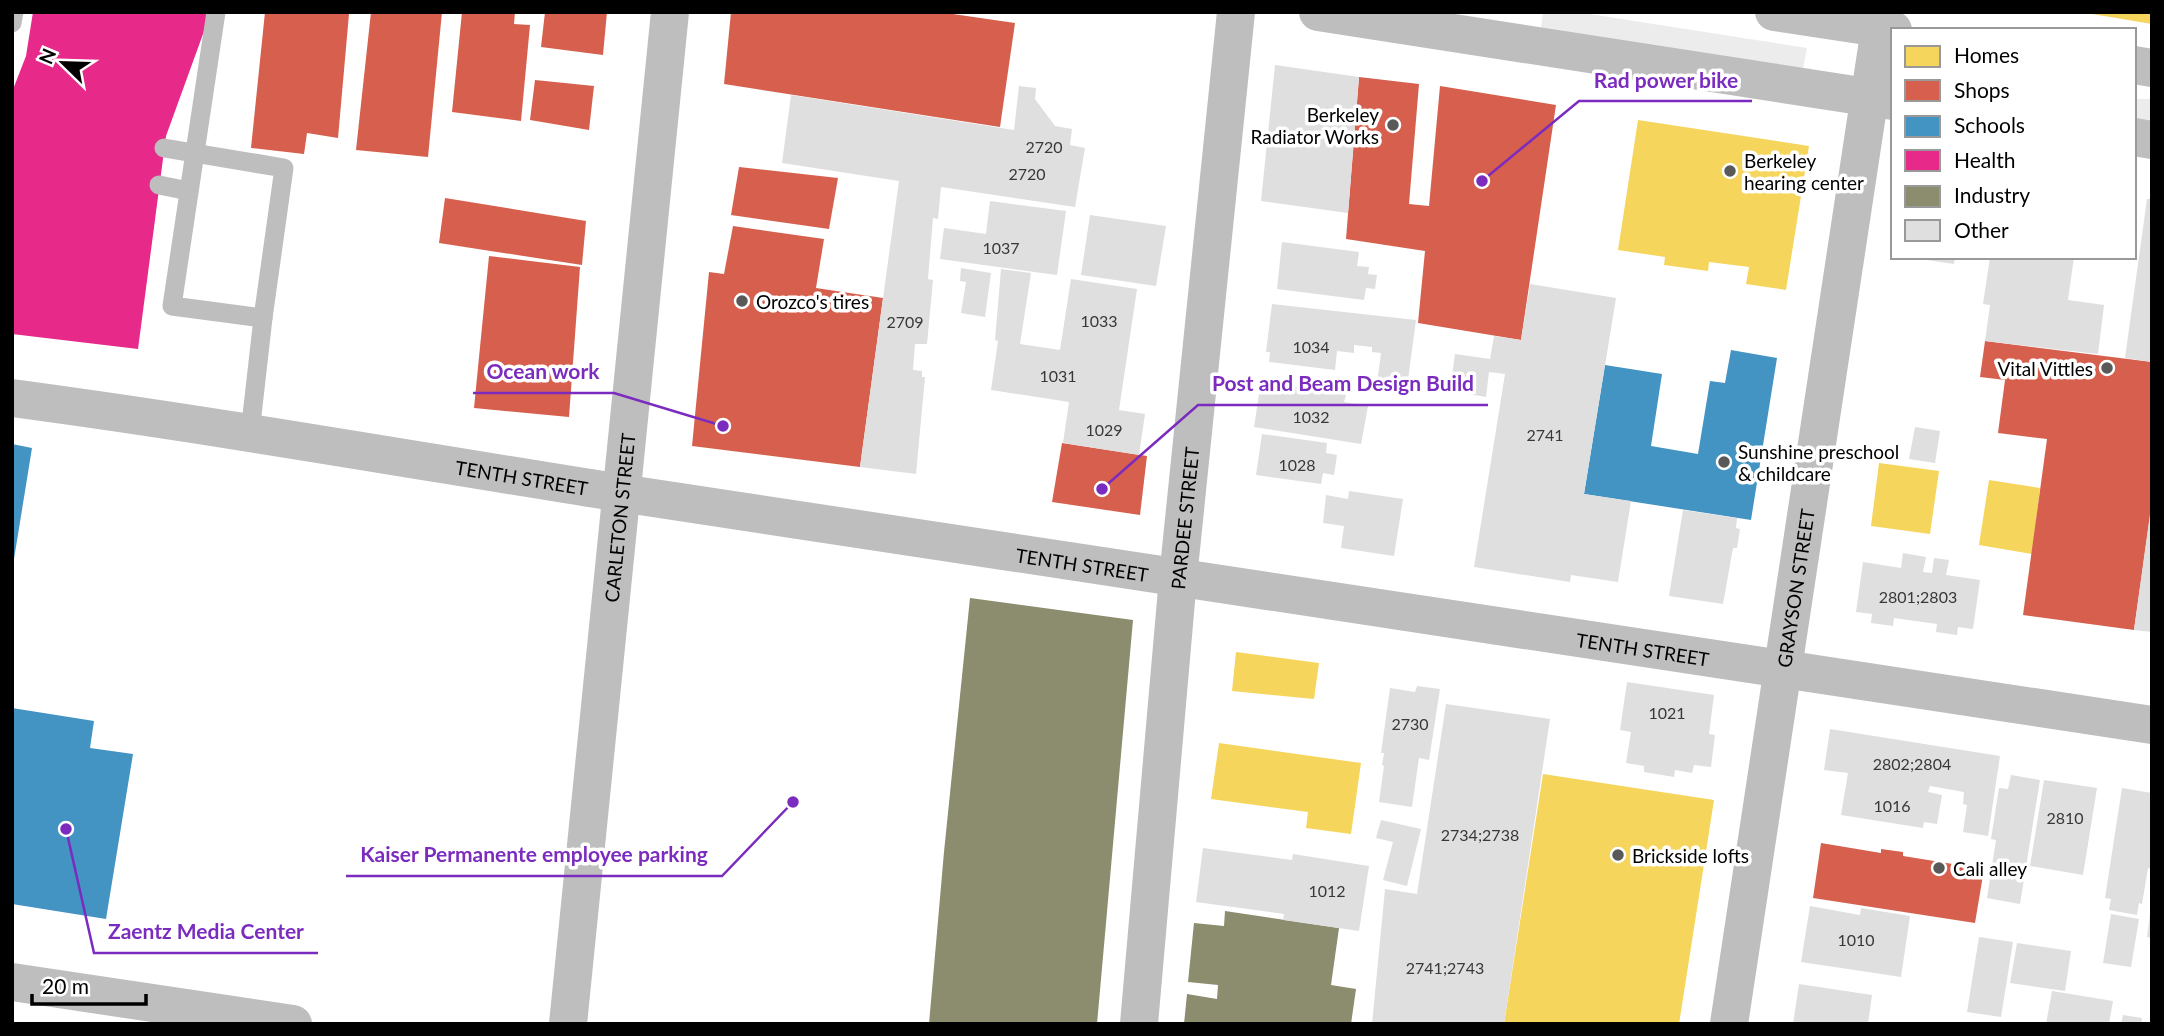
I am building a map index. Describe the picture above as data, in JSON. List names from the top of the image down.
{
  "streets": {
    "street": [
      "TENTH STREET",
      "CARLETON STREET",
      "PARDEE STREET",
      "GRAYSON STREET"
    ]
  },
  "crossings": [
    ["TENTH STREET", "CARLETON STREET"],
    ["TENTH STREET", "PARDEE STREET"],
    ["TENTH STREET", "GRAYSON STREET"]
  ],
  "places": [
    "Berkeley Radiator Works",
    "Berkeley hearing center",
    "Rad power bike",
    "Orozco's tires",
    "Vital Vittles",
    "Ocean work",
    "Sunshine preschool & childcare",
    "Post and Beam Design Build",
    "Kaiser Permanente employee parking",
    "Zaentz Media Center",
    "Brickside lofts",
    "Cali alley"
  ],
  "house_numbers": [
    "2720",
    "2720",
    "1037",
    "1033",
    "2709",
    "1034",
    "1031",
    "1032",
    "1029",
    "2741",
    "1028",
    "2801;2803",
    "1021",
    "2730",
    "2802;2804",
    "1016",
    "2810",
    "2734;2738",
    "1012",
    "1010",
    "2741;2743"
  ],
  "legend": [
    "Homes",
    "Shops",
    "Schools",
    "Health",
    "Industry",
    "Other"
  ],
  "scale_bar": "20 m",
  "north": "top left"
}
